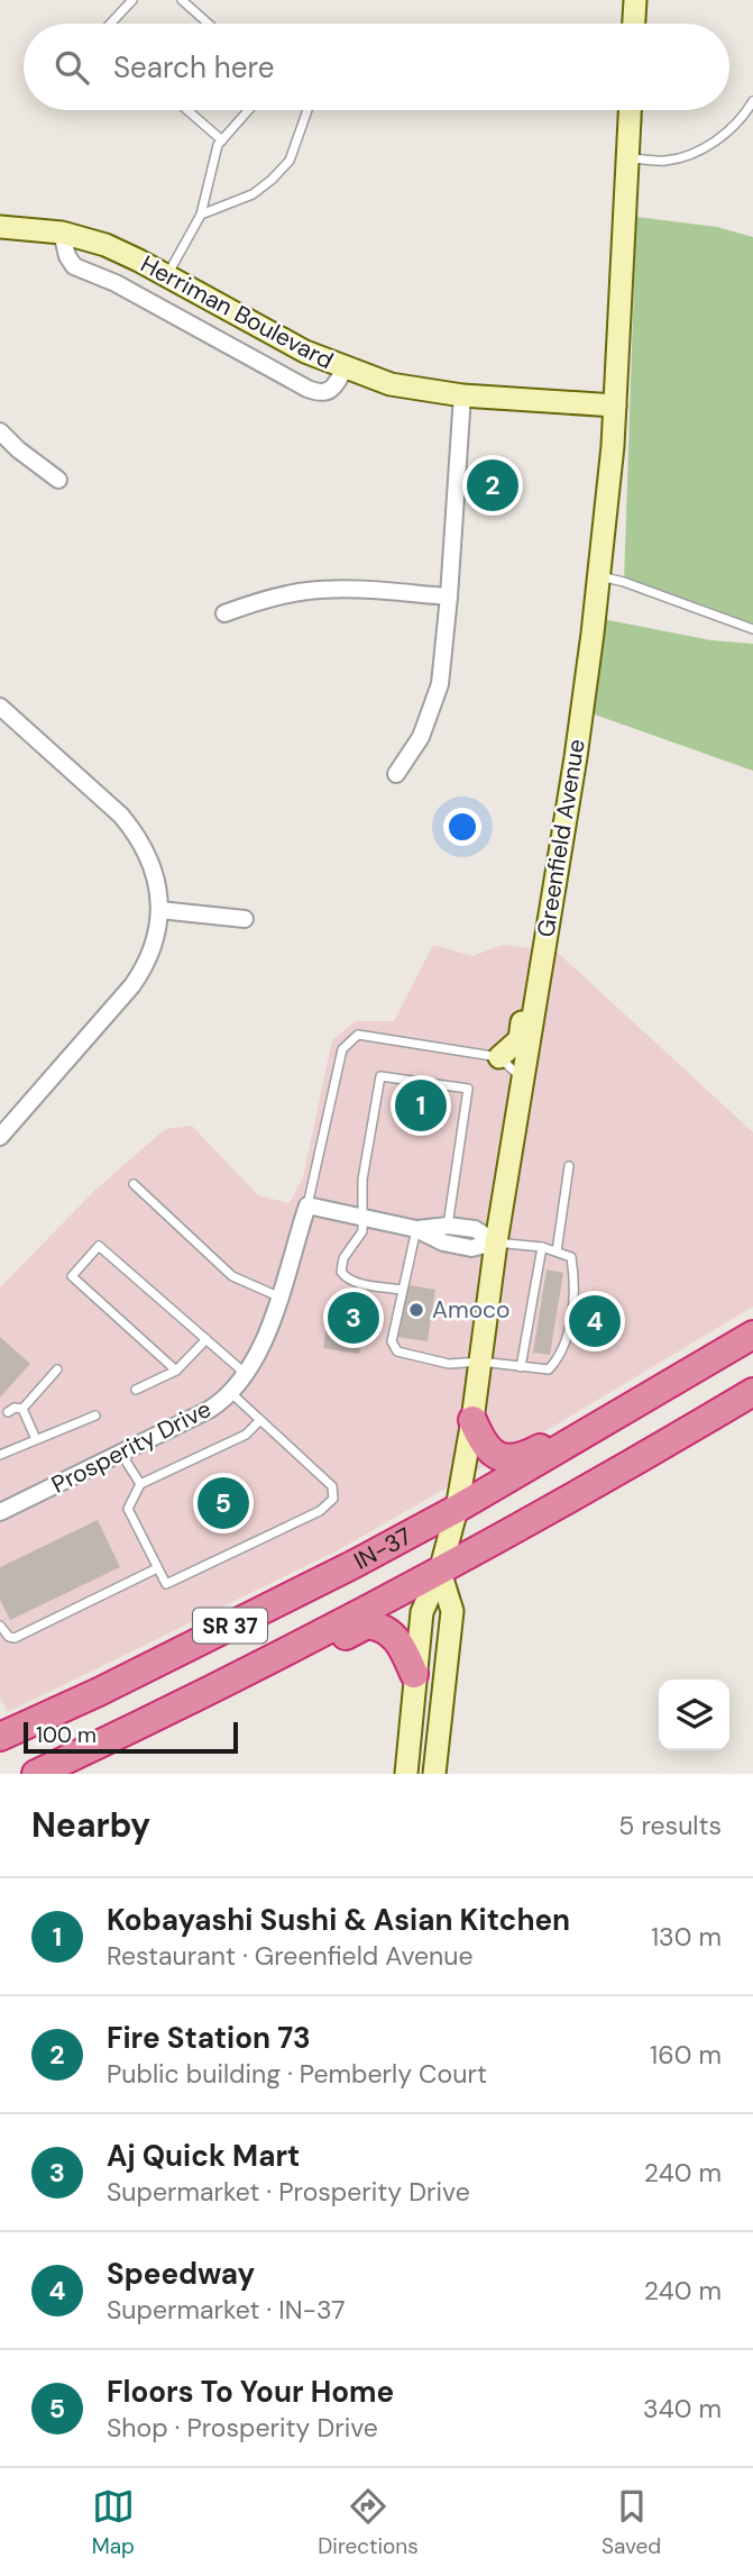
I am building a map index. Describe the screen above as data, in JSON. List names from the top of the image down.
{
  "streets": {
    "highway": ["IN-37", "SR 37"],
    "main road": ["Herriman Boulevard", "Greenfield Avenue"],
    "street": ["Prosperity Drive"]
  },
  "crossings": [
    ["Herriman Boulevard", "Greenfield Avenue"],
    ["Greenfield Avenue", "IN-37"]
  ],
  "places": ["Amoco"],
  "scale_bar": "100 m",
  "page": {
    "search": "Search here",
    "pins": [
      "2",
      "1",
      "3",
      "4",
      "5"
    ],
    "scale": "100 m",
    "heading": ["Nearby", "5 results"],
    "list": [
      {
        "mark": "1",
        "name": "Kobayashi Sushi & Asian Kitchen",
        "note": "Restaurant · Greenfield Avenue",
        "value": "130 m"
      },
      {
        "mark": "2",
        "name": "Fire Station 73",
        "note": "Public building · Pemberly Court",
        "value": "160 m"
      },
      {
        "mark": "3",
        "name": "Aj Quick Mart",
        "note": "Supermarket · Prosperity Drive",
        "value": "240 m"
      },
      {
        "mark": "4",
        "name": "Speedway",
        "note": "Supermarket · IN-37",
        "value": "240 m"
      },
      {
        "mark": "5",
        "name": "Floors To Your Home",
        "note": "Shop · Prosperity Drive",
        "value": "340 m"
      }
    ],
    "nav": ["Map", "Directions", "Saved"]
  }
}
